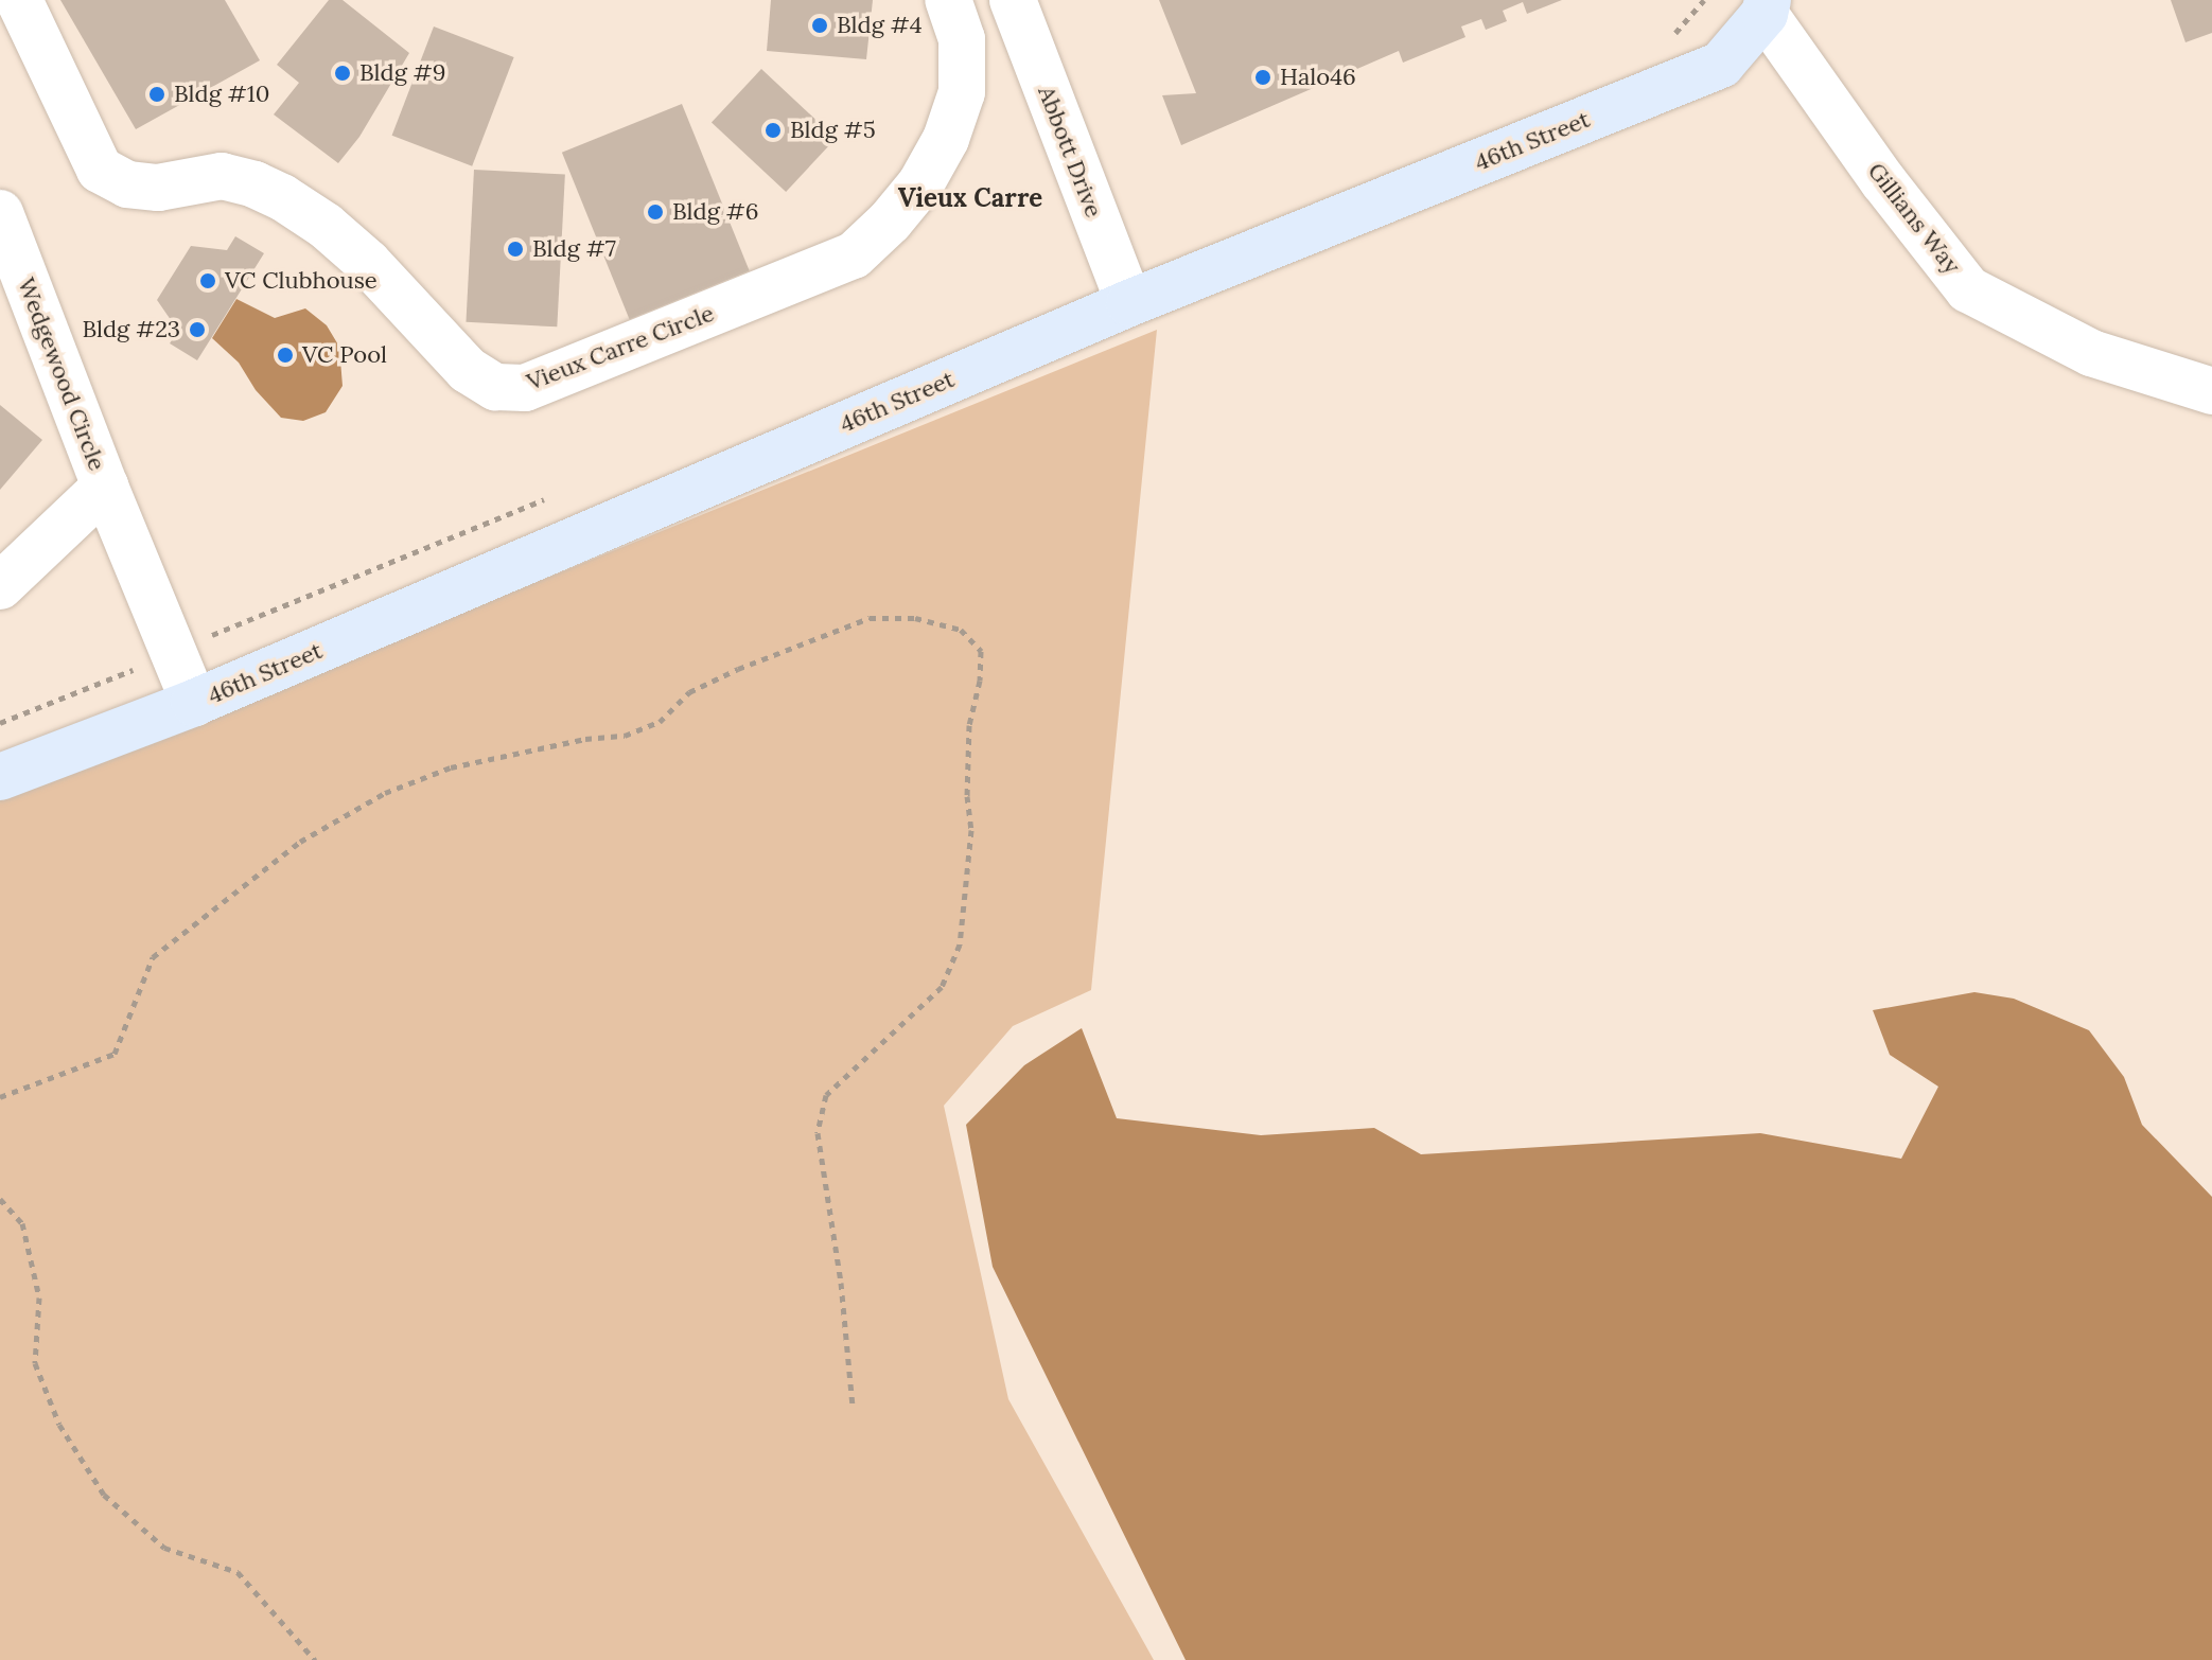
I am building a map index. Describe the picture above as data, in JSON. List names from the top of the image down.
{
  "streets": {
    "street": [
      "46th Street",
      "Abbott Drive",
      "Gillians Way",
      "Vieux Carre Circle",
      "Wedgewood Circle"
    ]
  },
  "crossings": [
    ["46th Street", "Abbott Drive"],
    ["46th Street", "Gillians Way"],
    ["46th Street", "Wedgewood Circle"]
  ],
  "districts": ["Vieux Carre"],
  "places": [
    "Bldg #4",
    "Bldg #9",
    "Halo46",
    "Bldg #10",
    "Bldg #5",
    "Bldg #6",
    "Bldg #7",
    "VC Clubhouse",
    "Bldg #23",
    "VC Pool"
  ]
}
